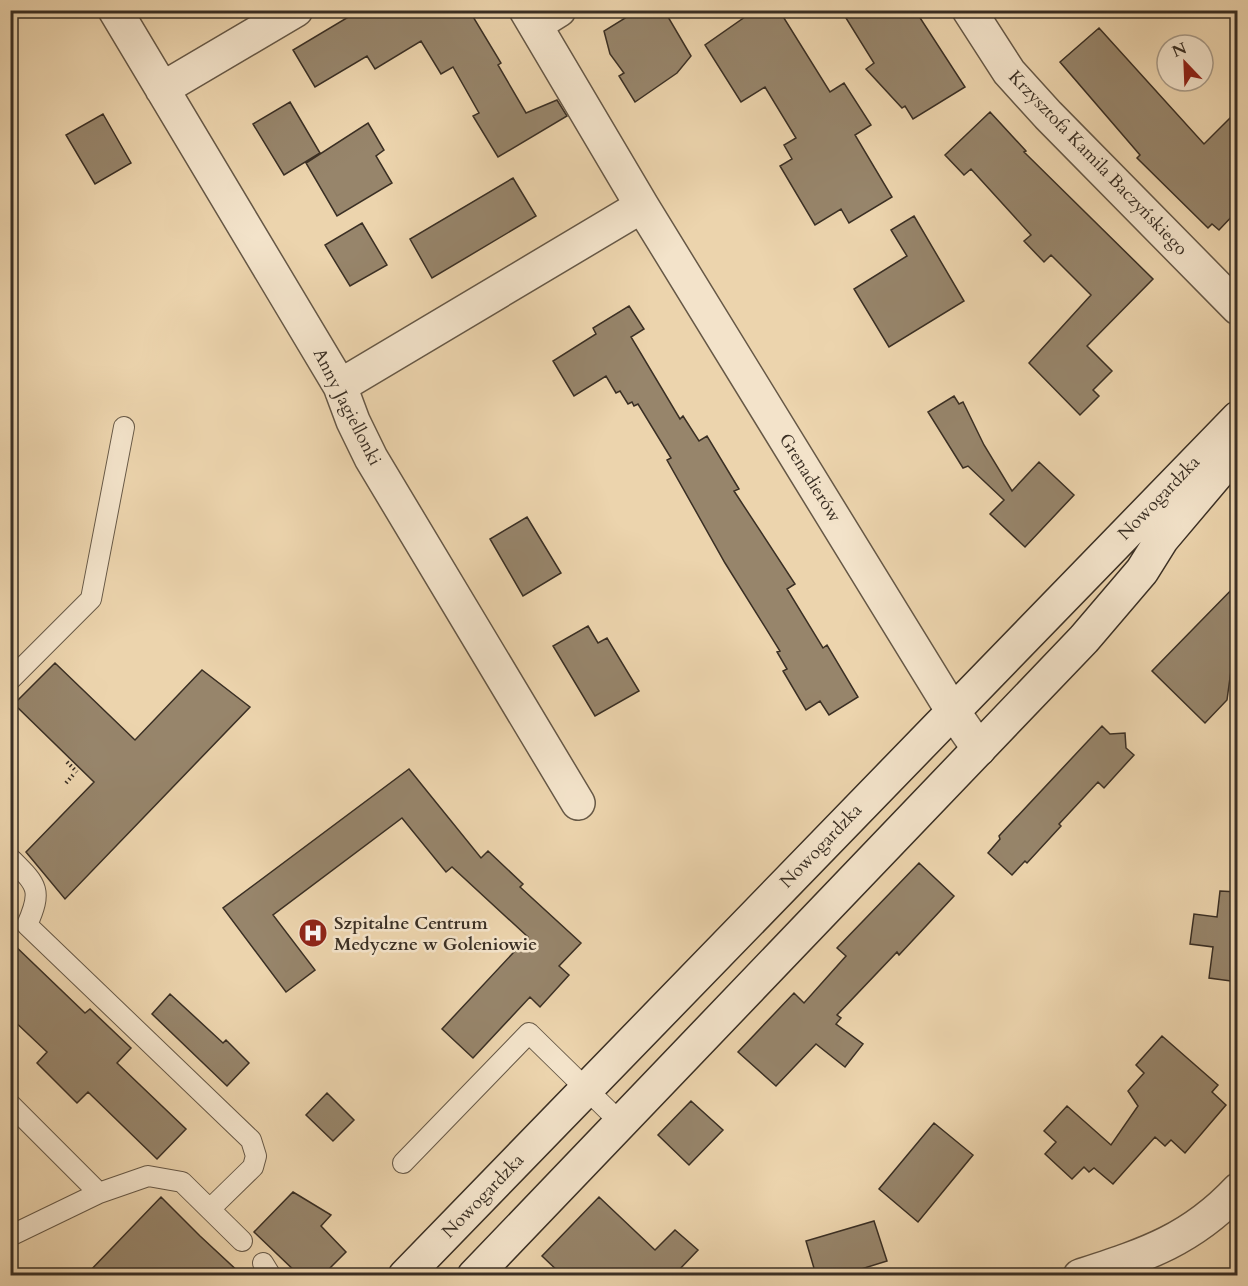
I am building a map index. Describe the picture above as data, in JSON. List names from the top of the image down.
{
  "streets": {
    "street": [
      "Krzysztofa Kamila Baczyńskiego",
      "Anny Jagiellonki",
      "Grenadierów",
      "Nowogardzka"
    ]
  },
  "crossings": [
    ["Grenadierów", "Nowogardzka"]
  ],
  "places": {
    "hospital": ["Szpitalne Centrum Medyczne w Goleniowie"]
  },
  "north": "top left"
}
